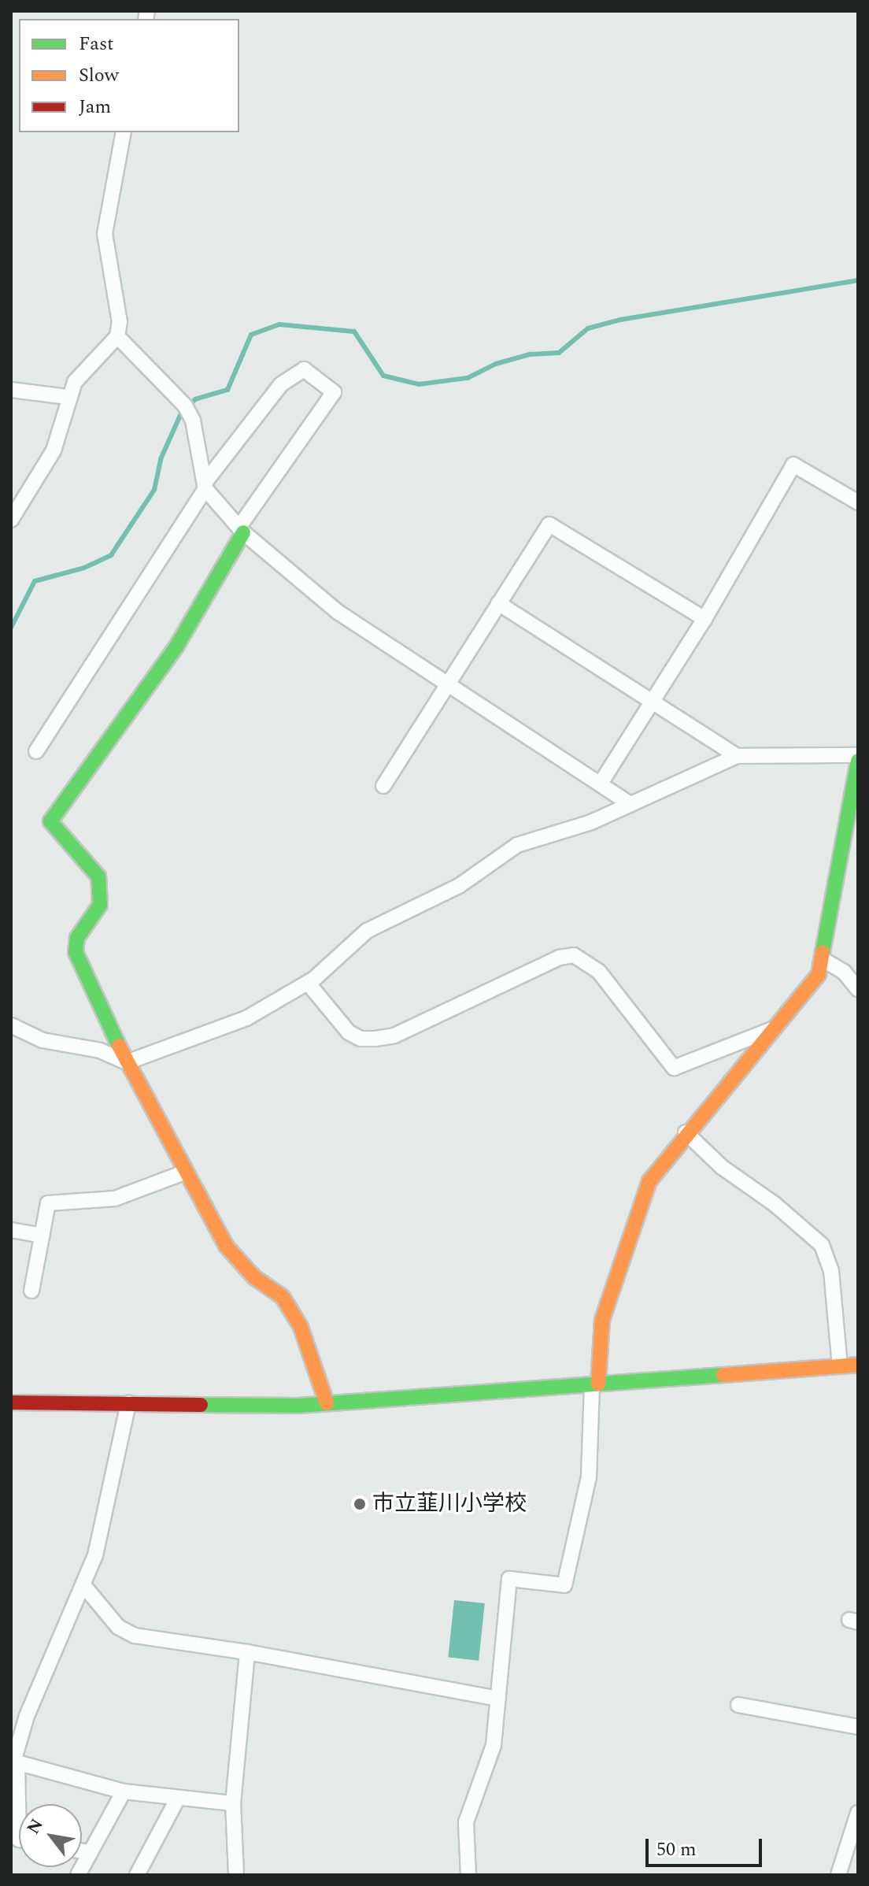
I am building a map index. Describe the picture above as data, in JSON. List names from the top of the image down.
{
  "places": ["市立韮川小学校"],
  "legend": ["Fast", "Slow", "Jam"],
  "scale_bar": "50 m",
  "north": "top left"
}
